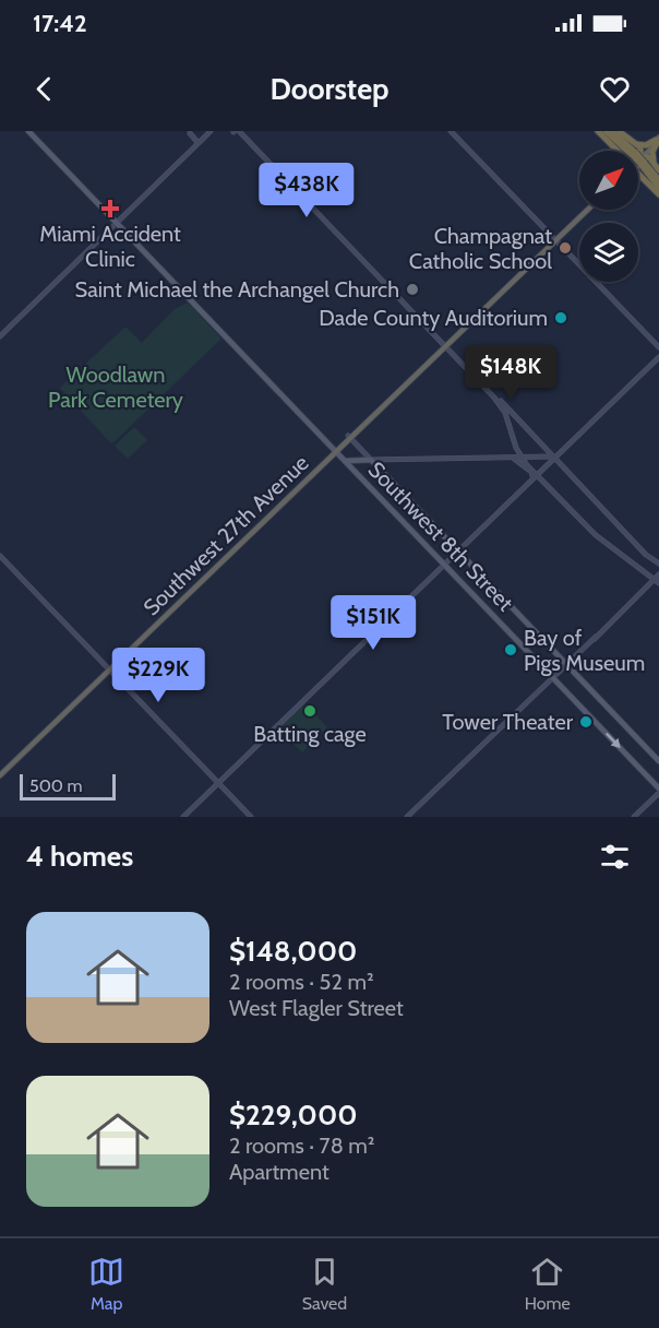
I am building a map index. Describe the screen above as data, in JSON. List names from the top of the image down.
{
  "streets": {
    "highway": ["Southwest 27th Avenue"],
    "main road": ["Southwest 8th Street"]
  },
  "crossings": [
    ["Southwest 27th Avenue", "Southwest 8th Street"]
  ],
  "parks": ["Woodlawn Park Cemetery"],
  "places": {
    "health": ["Miami Accident Clinic"],
    "other": [
      "Champagnat Catholic School",
      "Saint Michael the Archangel Church",
      "Dade County Auditorium",
      "Bay of Pigs Museum",
      "Batting cage",
      "Tower Theater"
    ]
  },
  "scale_bar": "500 m",
  "north": "top right",
  "page": {
    "status": "17:42",
    "header": "Doorstep",
    "price": [
      "$438K",
      "$148K",
      "$151K",
      "$229K"
    ],
    "scale": "500 m",
    "heading": "4 homes",
    "list": [
      {
        "name": "$148,000",
        "note": "2 rooms · 52 m² · West Flagler Street"
      },
      {
        "name": "$229,000",
        "note": "2 rooms · 78 m² · Apartment"
      }
    ],
    "tabs": ["Map", "Saved", "Home"]
  }
}
